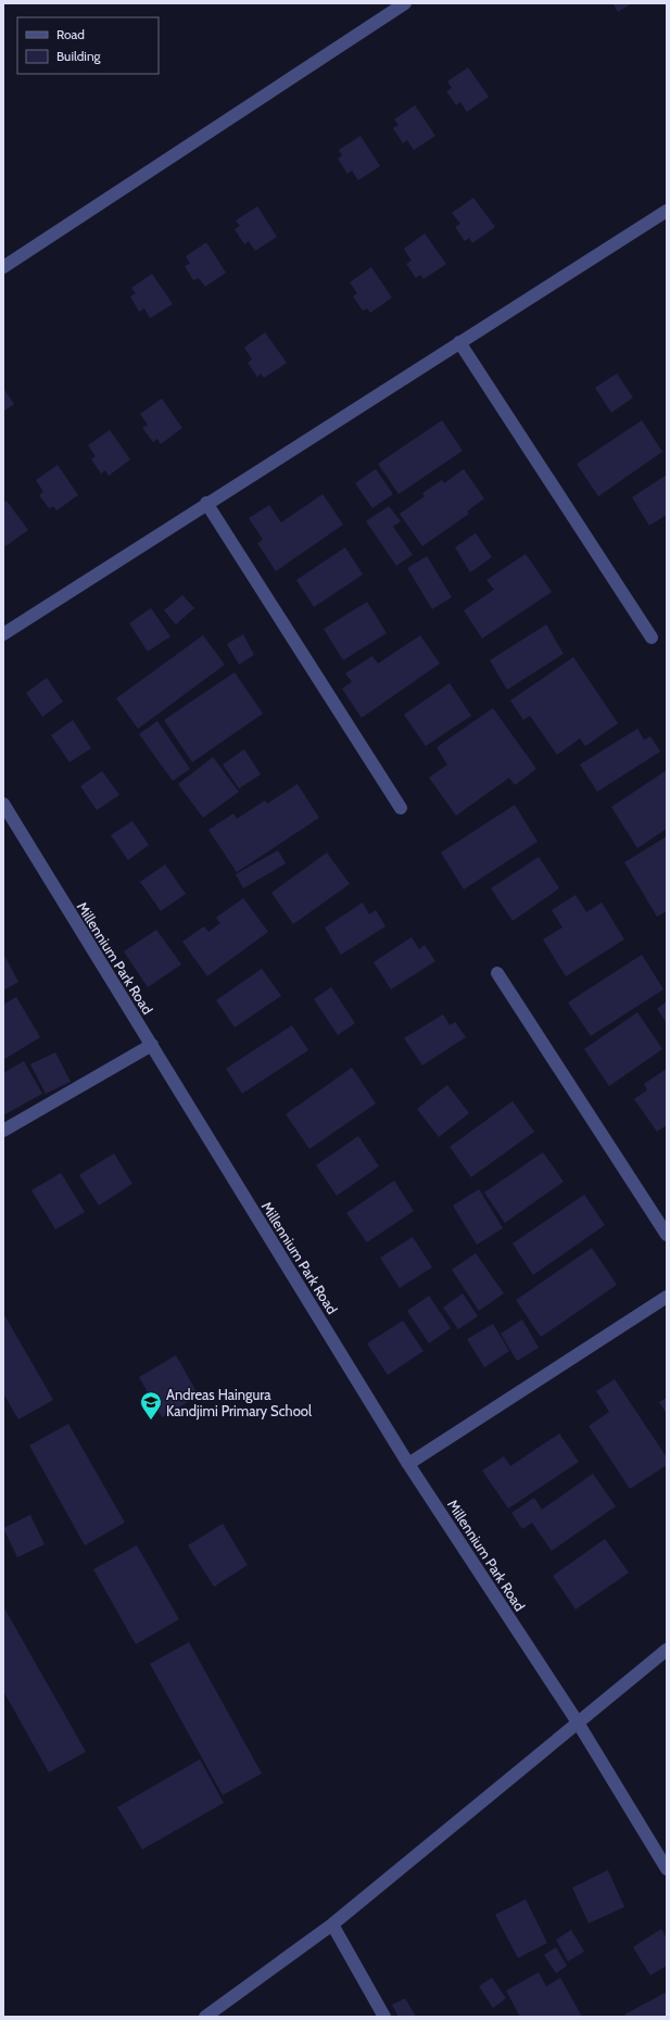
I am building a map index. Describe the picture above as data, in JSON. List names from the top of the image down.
{
  "streets": {
    "street": ["Millennium Park Road"]
  },
  "places": {
    "school or university": ["Andreas Haingura Kandjimi Primary School"]
  },
  "legend": ["Road", "Building"]
}
